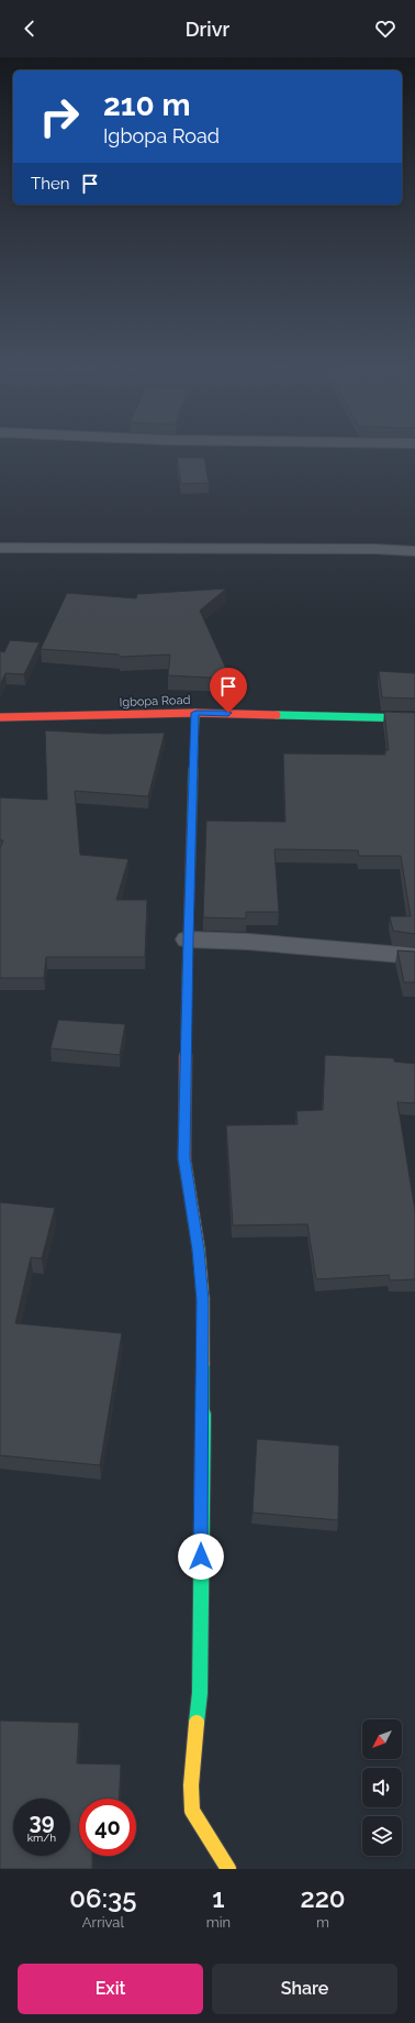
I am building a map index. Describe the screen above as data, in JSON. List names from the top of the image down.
{
  "streets": {
    "street": ["Igbopa Road"]
  },
  "north": "bottom left",
  "page": {
    "header": "Drivr",
    "turn": ["210 m", "Igbopa Road"],
    "then": "Then",
    "speed": "39 km/h",
    "limit": "40",
    "eta": [
      "06:35",
      "Arrival",
      "1",
      "min",
      "220",
      "m"
    ],
    "buttons": ["Exit", "Share"]
  }
}
